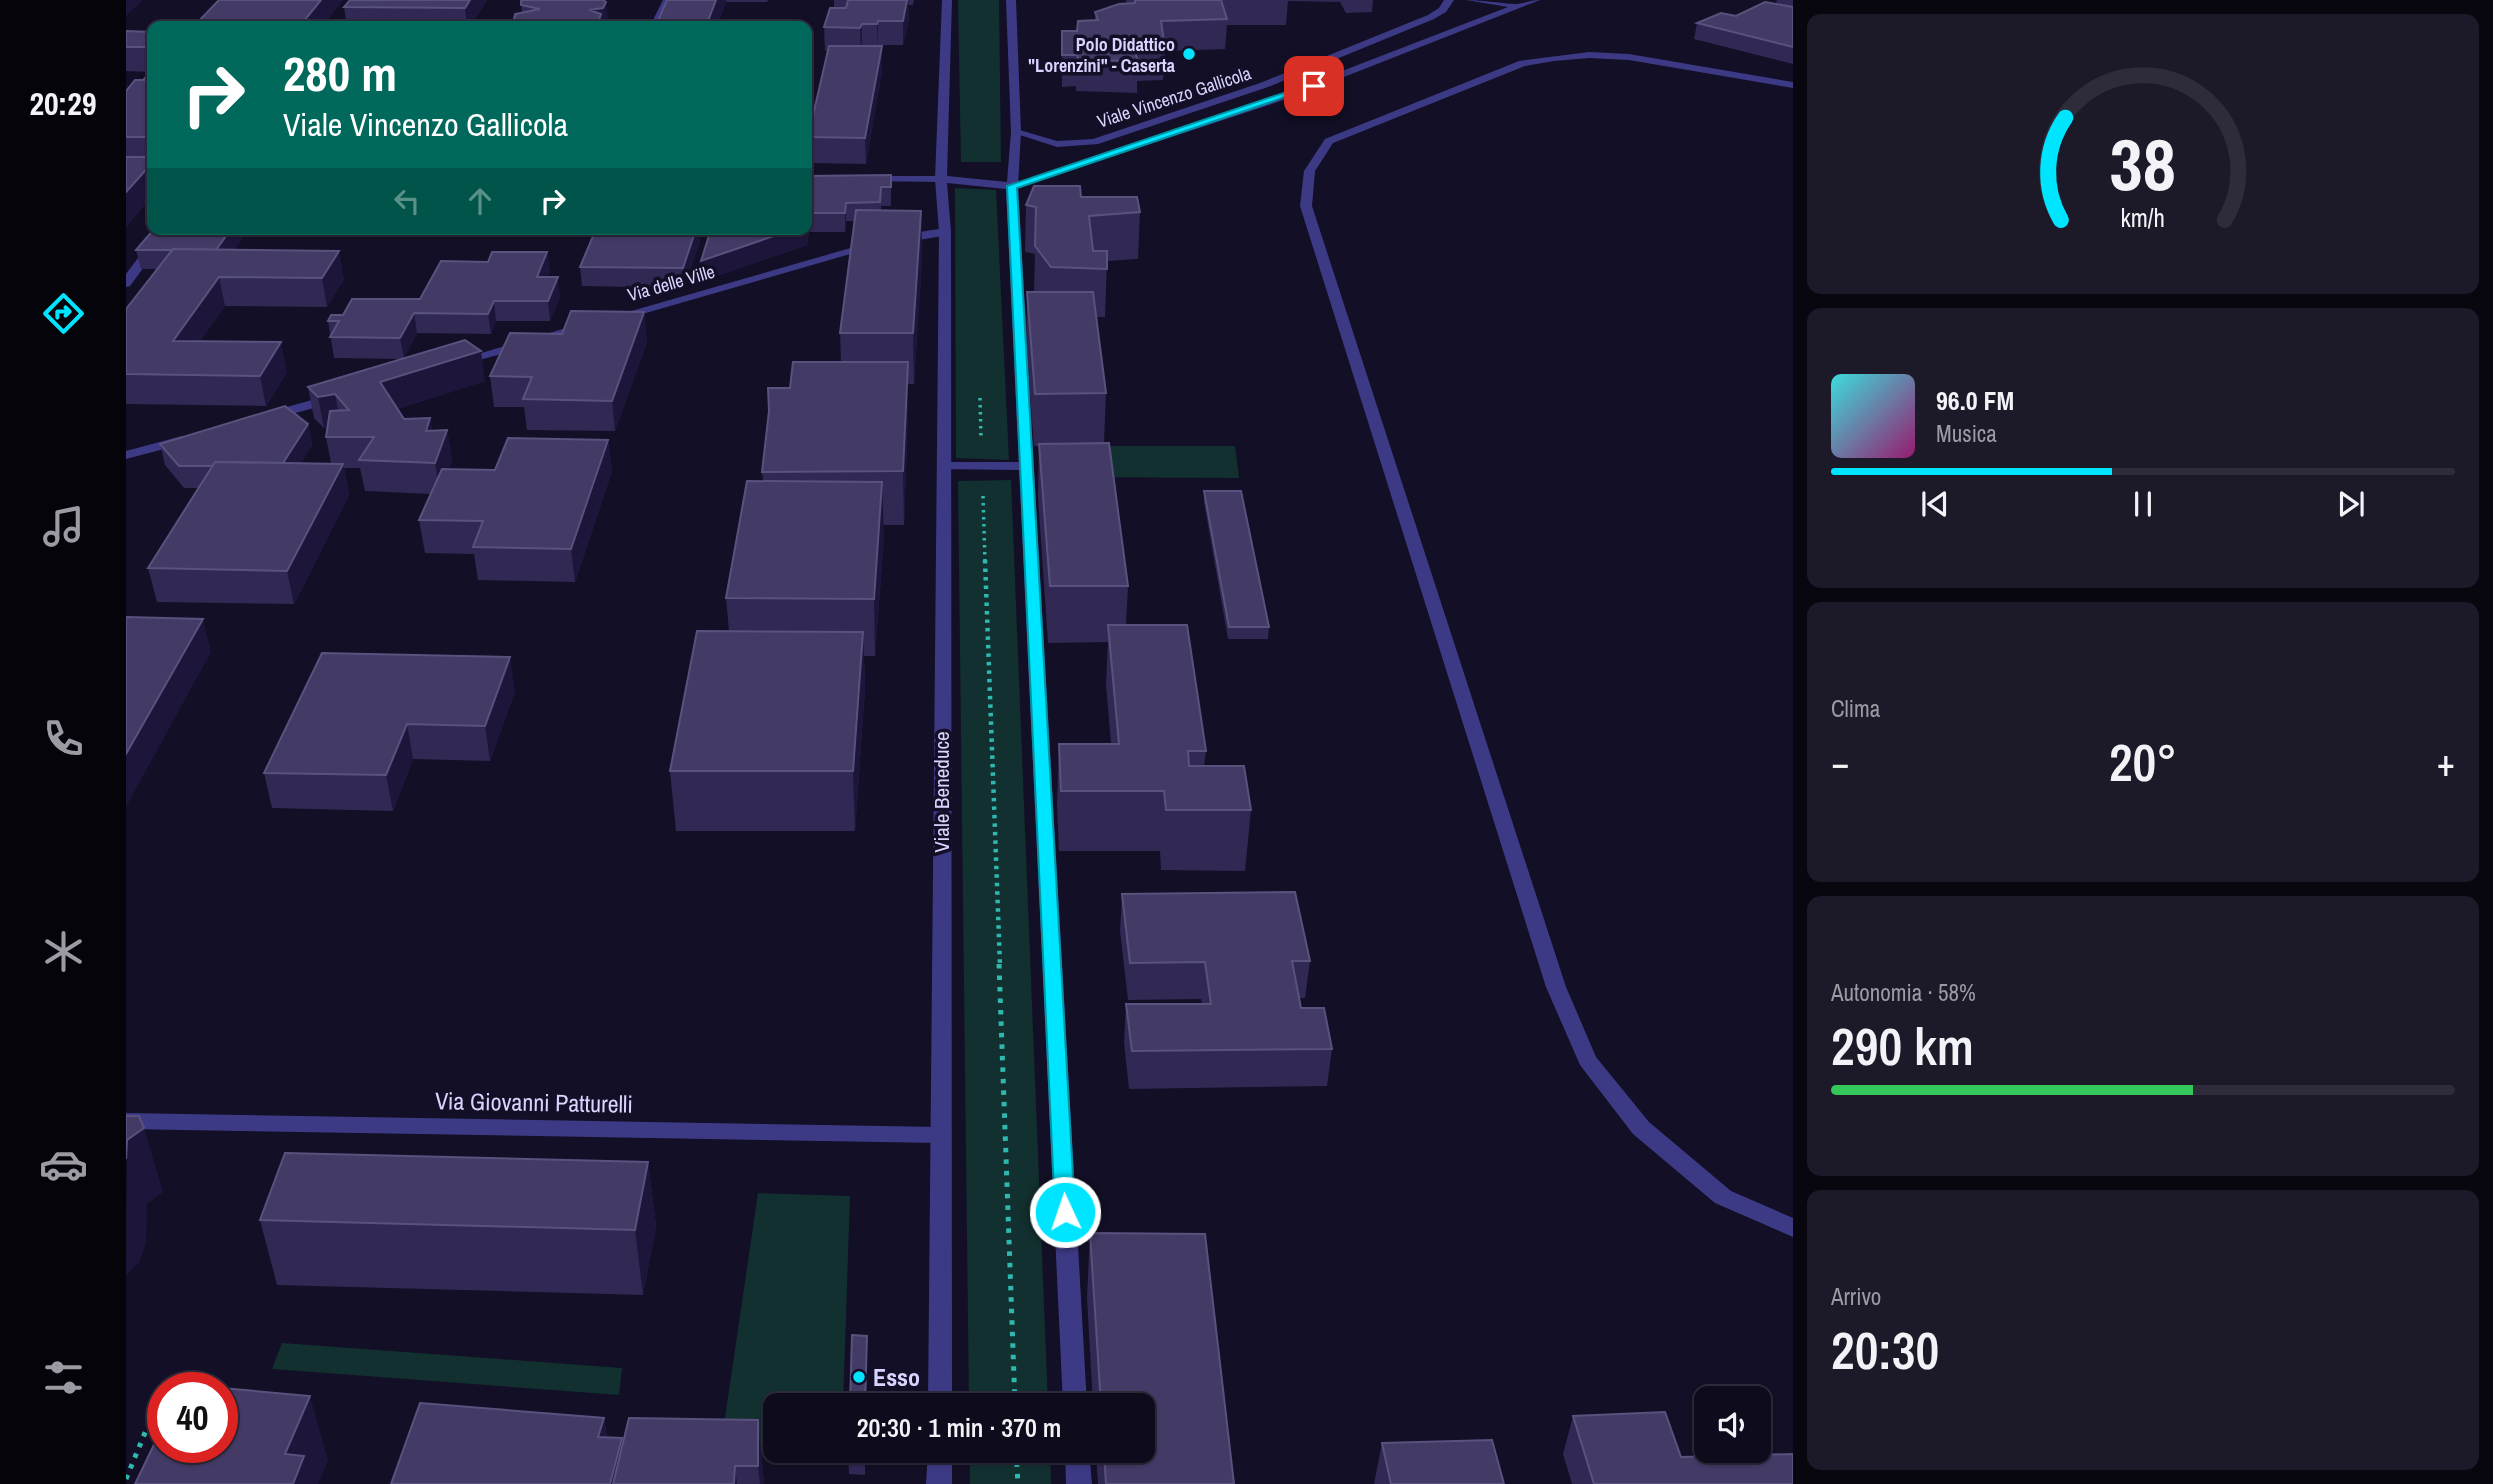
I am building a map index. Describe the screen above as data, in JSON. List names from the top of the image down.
{
  "streets": {
    "street": [
      "Viale Vincenzo Gallicola",
      "Via delle Ville",
      "Viale Beneduce",
      "Via Giovanni Patturelli"
    ]
  },
  "crossings": [
    ["Via delle Ville", "Viale Beneduce"],
    ["Viale Beneduce", "Via Giovanni Patturelli"]
  ],
  "places": ["Polo Didattico \"Lorenzini\" - Caserta", "Esso"],
  "page": {
    "tabs": "20:29",
    "turn": ["280 m", "Viale Vincenzo Gallicola"],
    "song": ["96.0 FM", "Musica"],
    "tile": [
      "Clima",
      ["Autonomia · 58%", "290 km"],
      ["Arrivo", "20:30"]
    ],
    "heat": ["−", "20°", "+"],
    "limit": "40",
    "trip": "20:30 · 1 min · 370 m",
    "gauge": ["38", "km/h"]
  }
}
